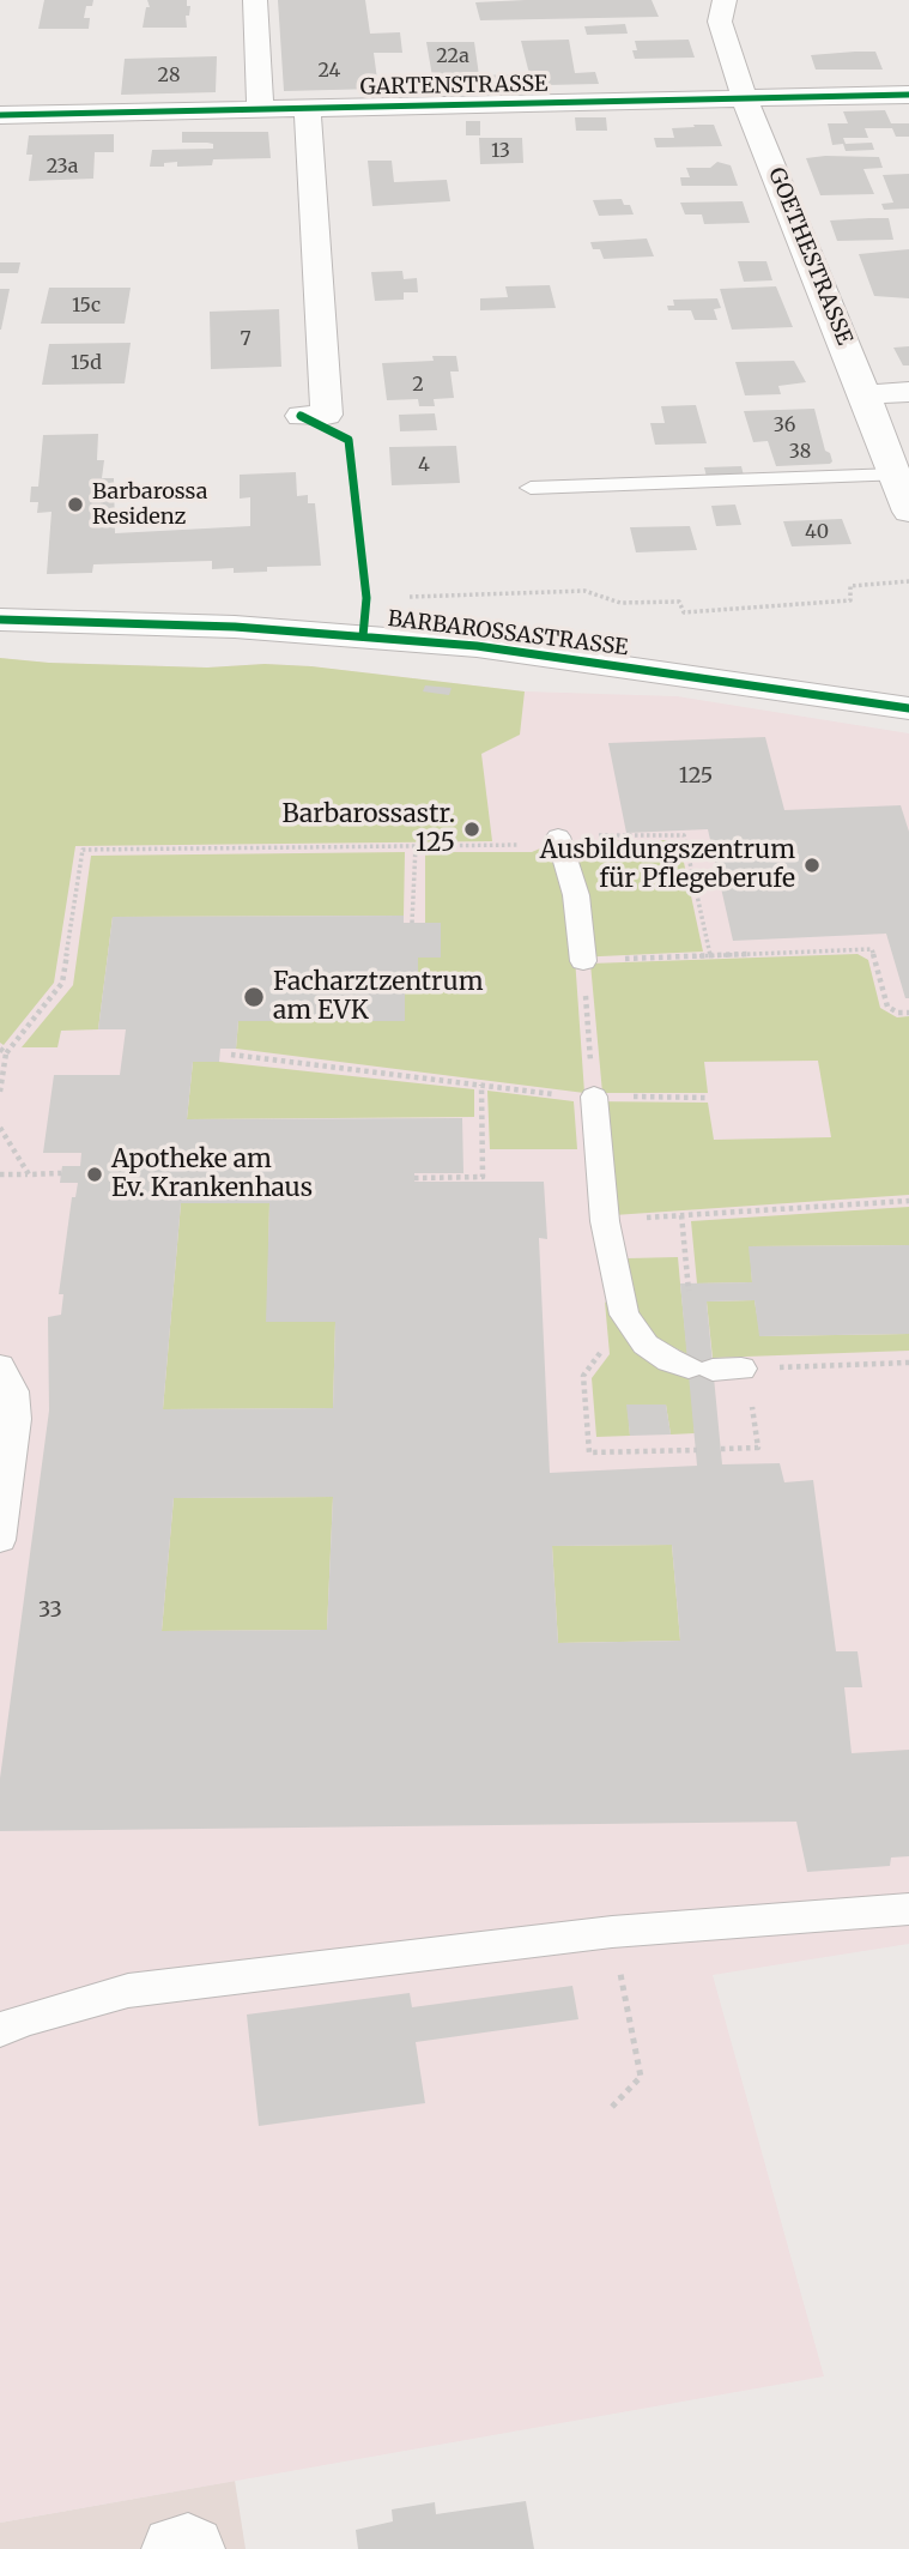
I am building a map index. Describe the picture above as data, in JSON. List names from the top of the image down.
{
  "streets": {
    "street": ["GARTENSTRASSE", "GOETHESTRASSE", "BARBAROSSASTRASSE"]
  },
  "crossings": [
    ["GARTENSTRASSE", "GOETHESTRASSE"]
  ],
  "places": [
    "Barbarossa Residenz",
    "Barbarossastr. 125",
    "Ausbildungszentrum für Pflegeberufe",
    "Facharztzentrum am EVK",
    "Apotheke am Ev. Krankenhaus"
  ],
  "house_numbers": [
    "22a",
    "24",
    "28",
    "13",
    "23a",
    "15c",
    "7",
    "15d",
    "2",
    "36",
    "38",
    "4",
    "40",
    "125",
    "33"
  ]
}
